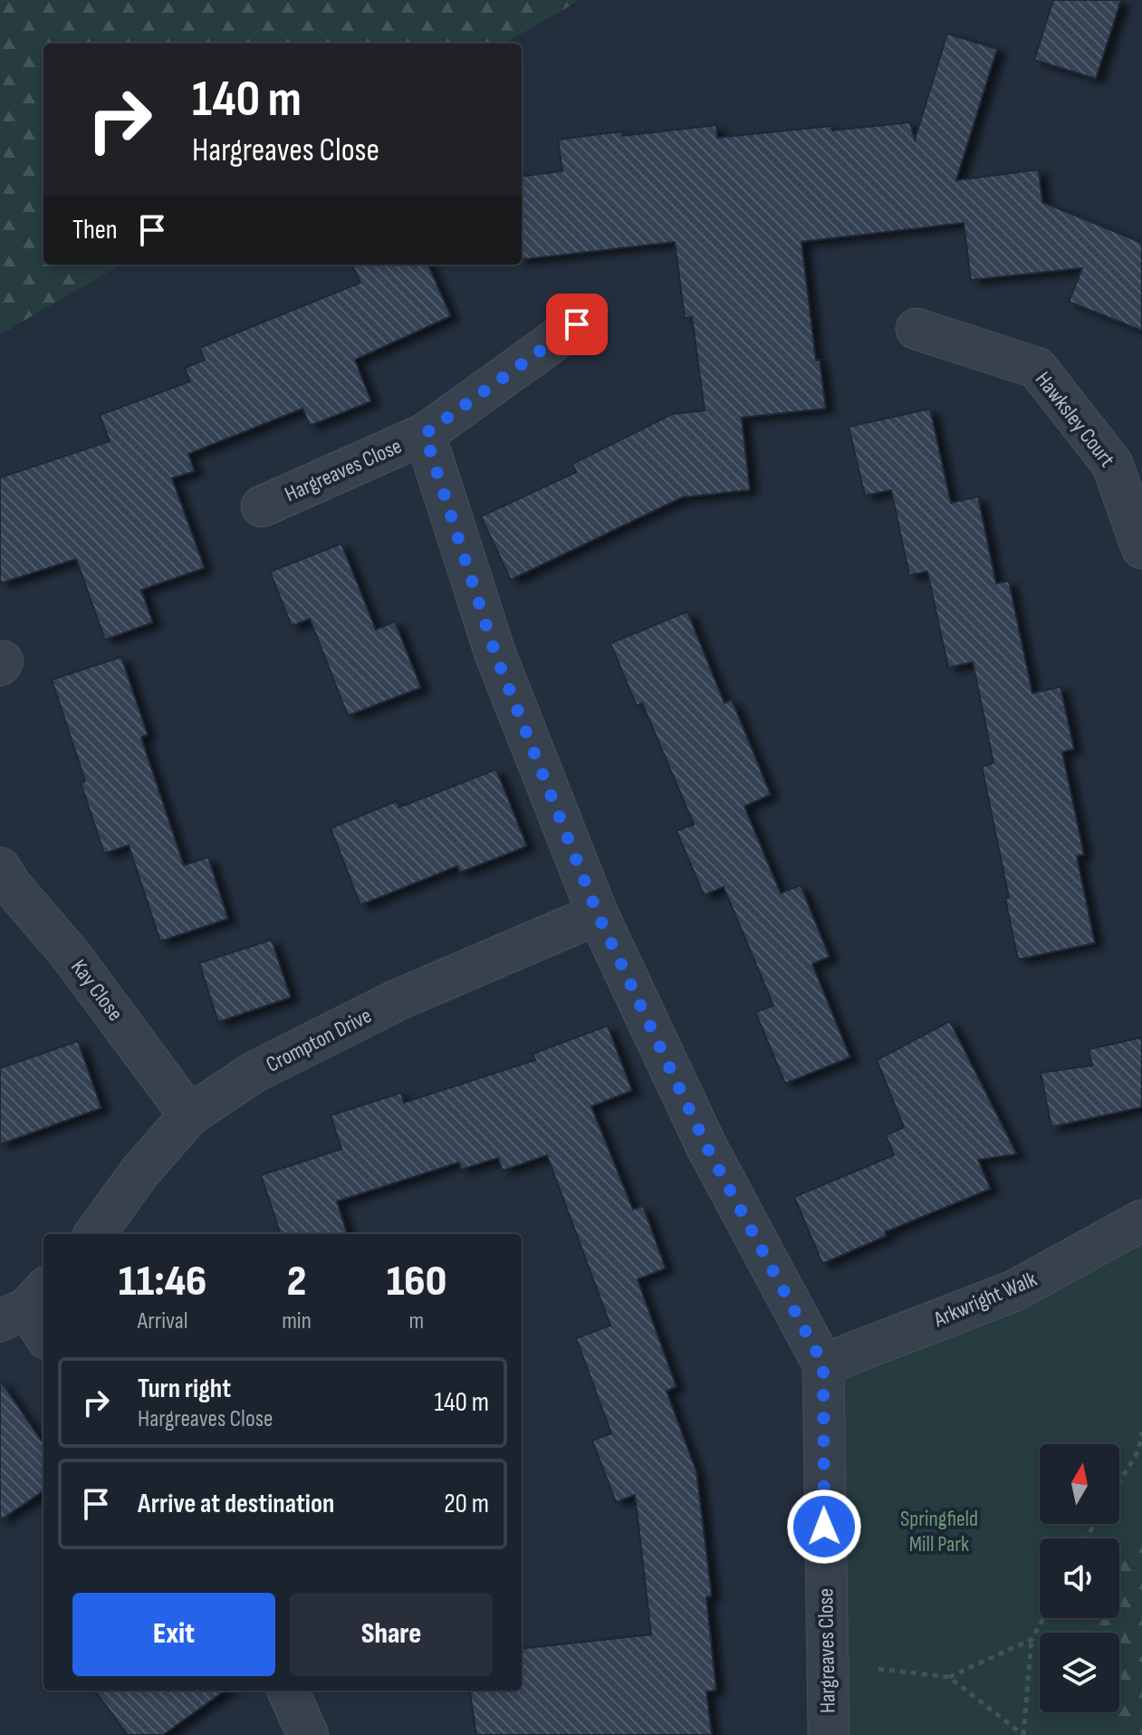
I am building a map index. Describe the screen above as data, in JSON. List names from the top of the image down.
{
  "streets": {
    "street": [
      "Hawksley Court",
      "Hargreaves Close",
      "Kay Close",
      "Crompton Drive",
      "Arkwright Walk"
    ]
  },
  "crossings": [
    ["Hargreaves Close", "Crompton Drive"],
    ["Hargreaves Close", "Arkwright Walk"],
    ["Kay Close", "Crompton Drive"]
  ],
  "parks": ["Springfield Mill Park"],
  "north": "top",
  "page": {
    "turn": ["140 m", "Hargreaves Close"],
    "then": "Then",
    "eta": [
      "11:46",
      "Arrival",
      "2",
      "min",
      "160",
      "m"
    ],
    "list": [
      {
        "name": "Turn right",
        "note": "Hargreaves Close",
        "value": "140 m"
      },
      {
        "name": "Arrive at destination",
        "value": "20 m"
      }
    ],
    "buttons": ["Exit", "Share"]
  }
}
